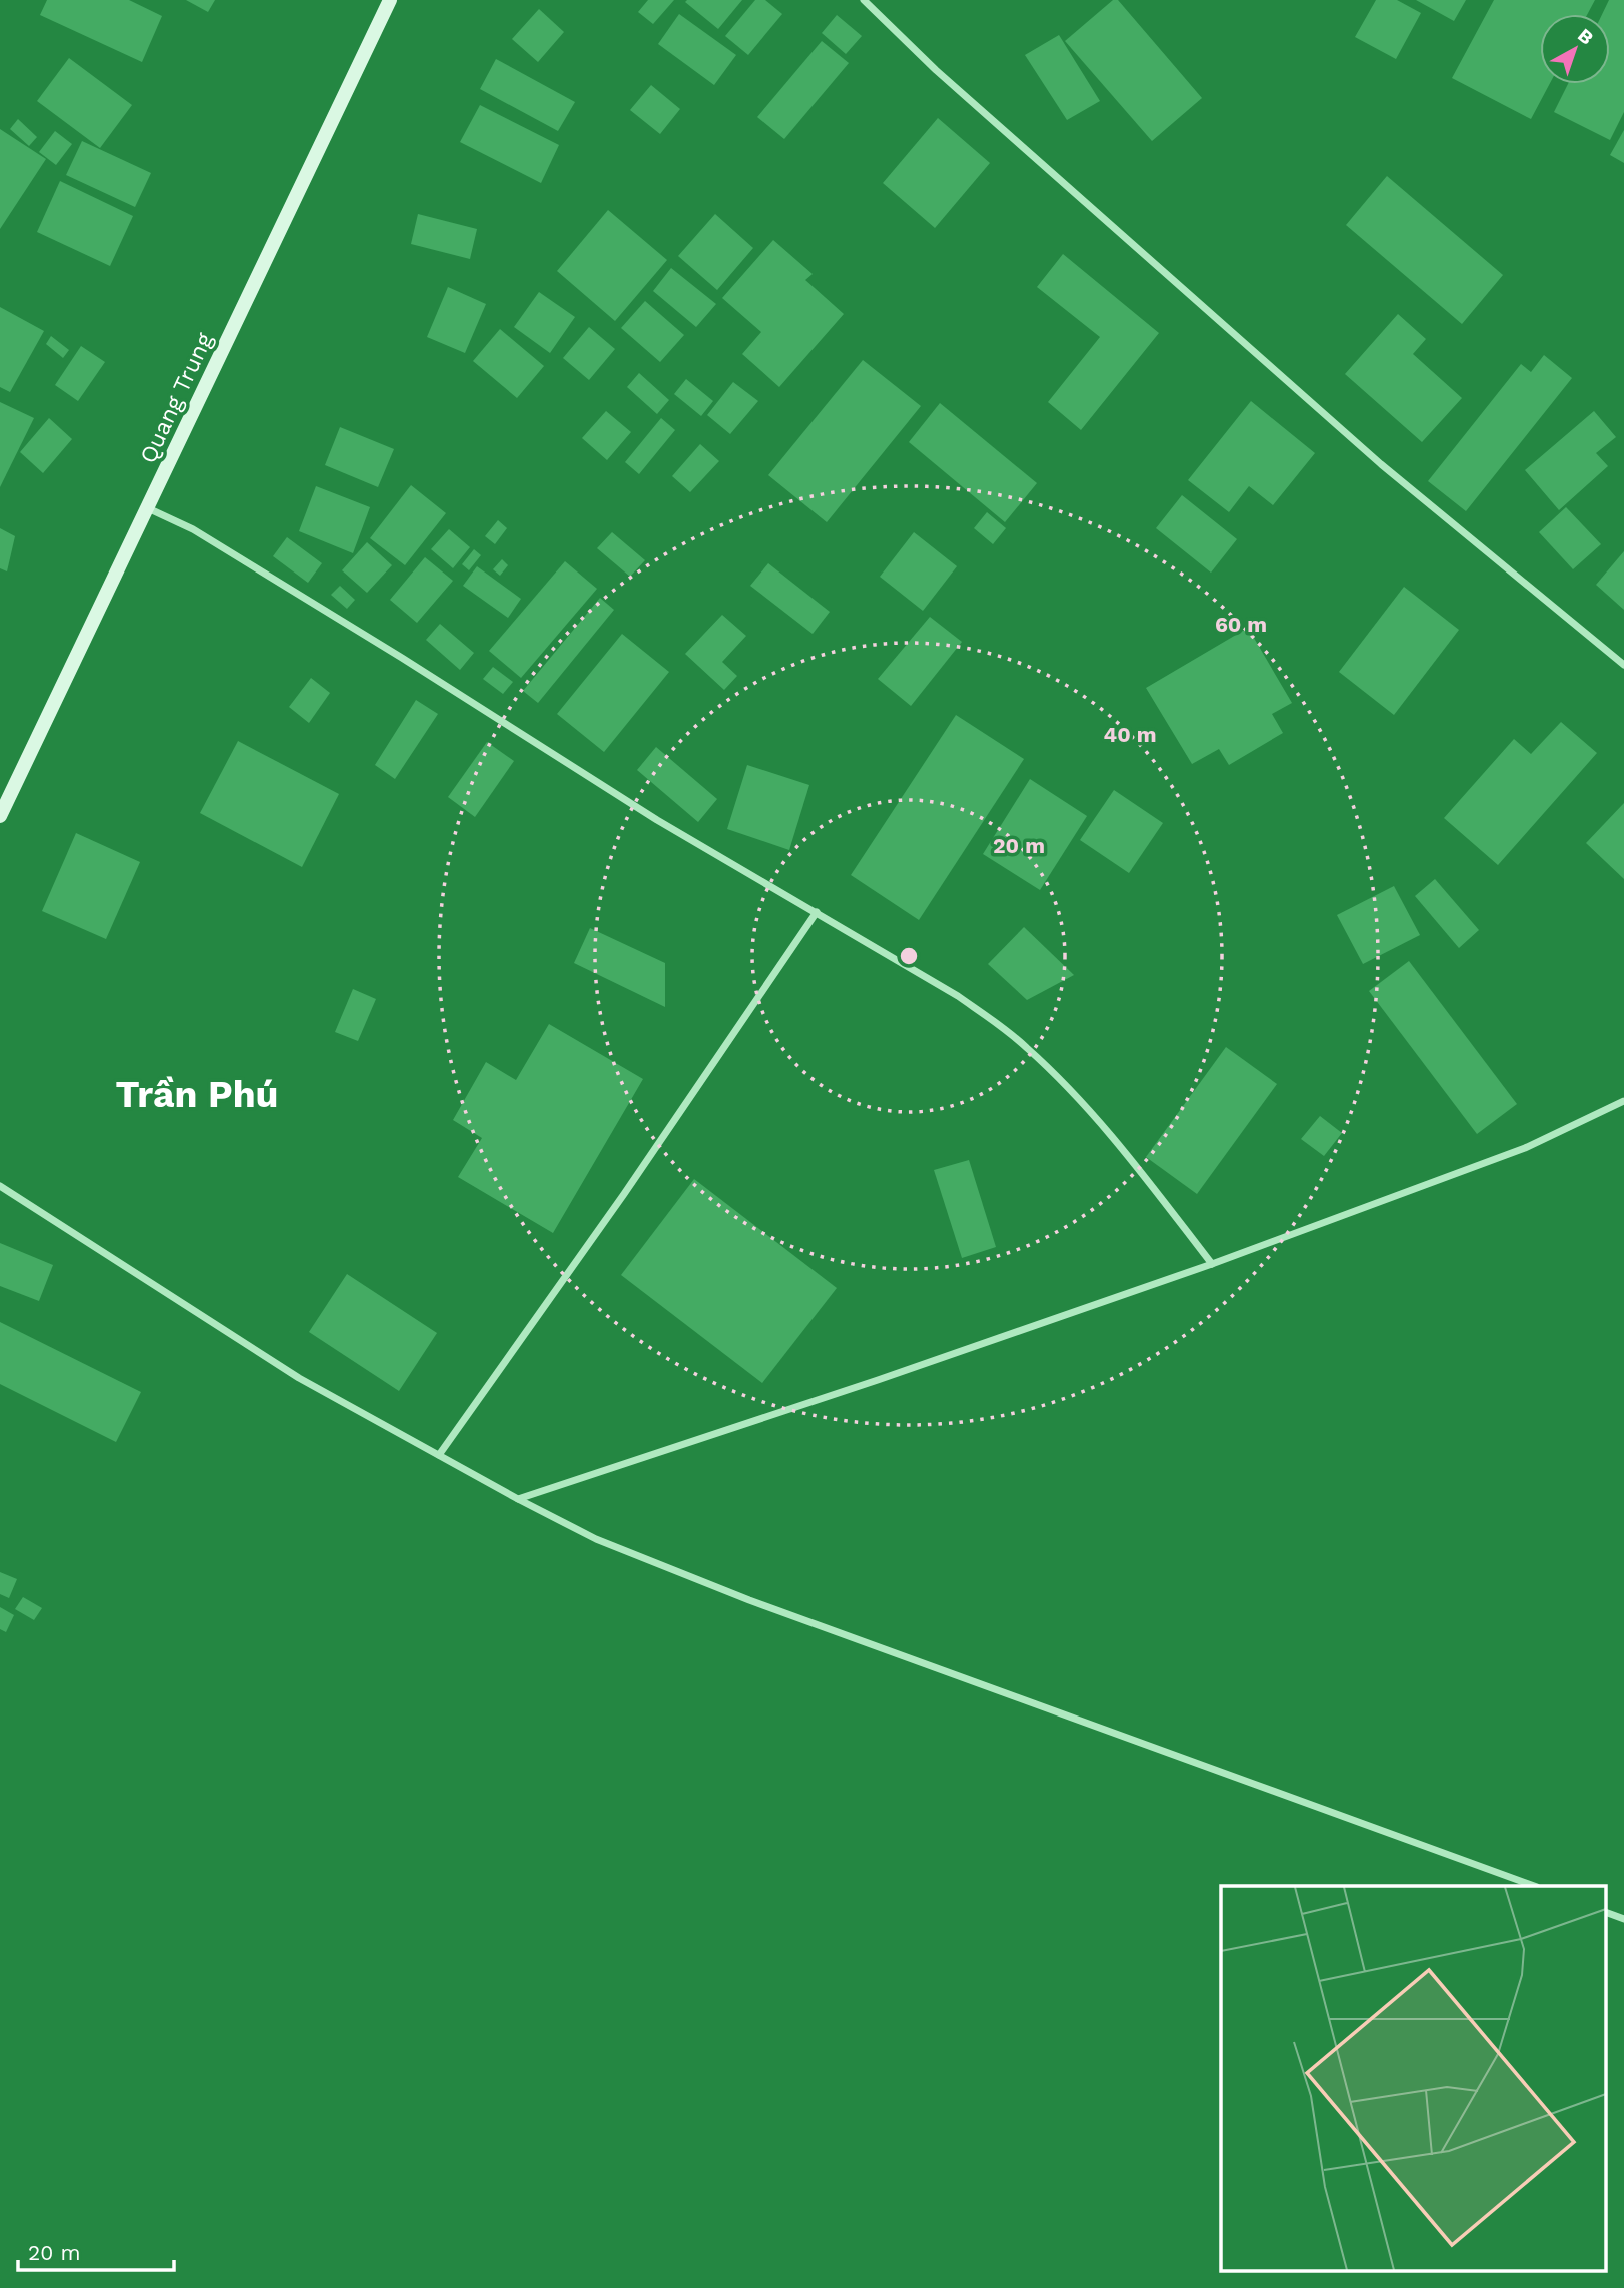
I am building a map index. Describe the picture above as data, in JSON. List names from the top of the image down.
{
  "streets": {
    "main road": ["Quang Trung"]
  },
  "districts": ["Trần Phú"],
  "scale_bar": "20 m",
  "north": "top right",
  "rings": ["60 m", "40 m", "20 m"]
}
